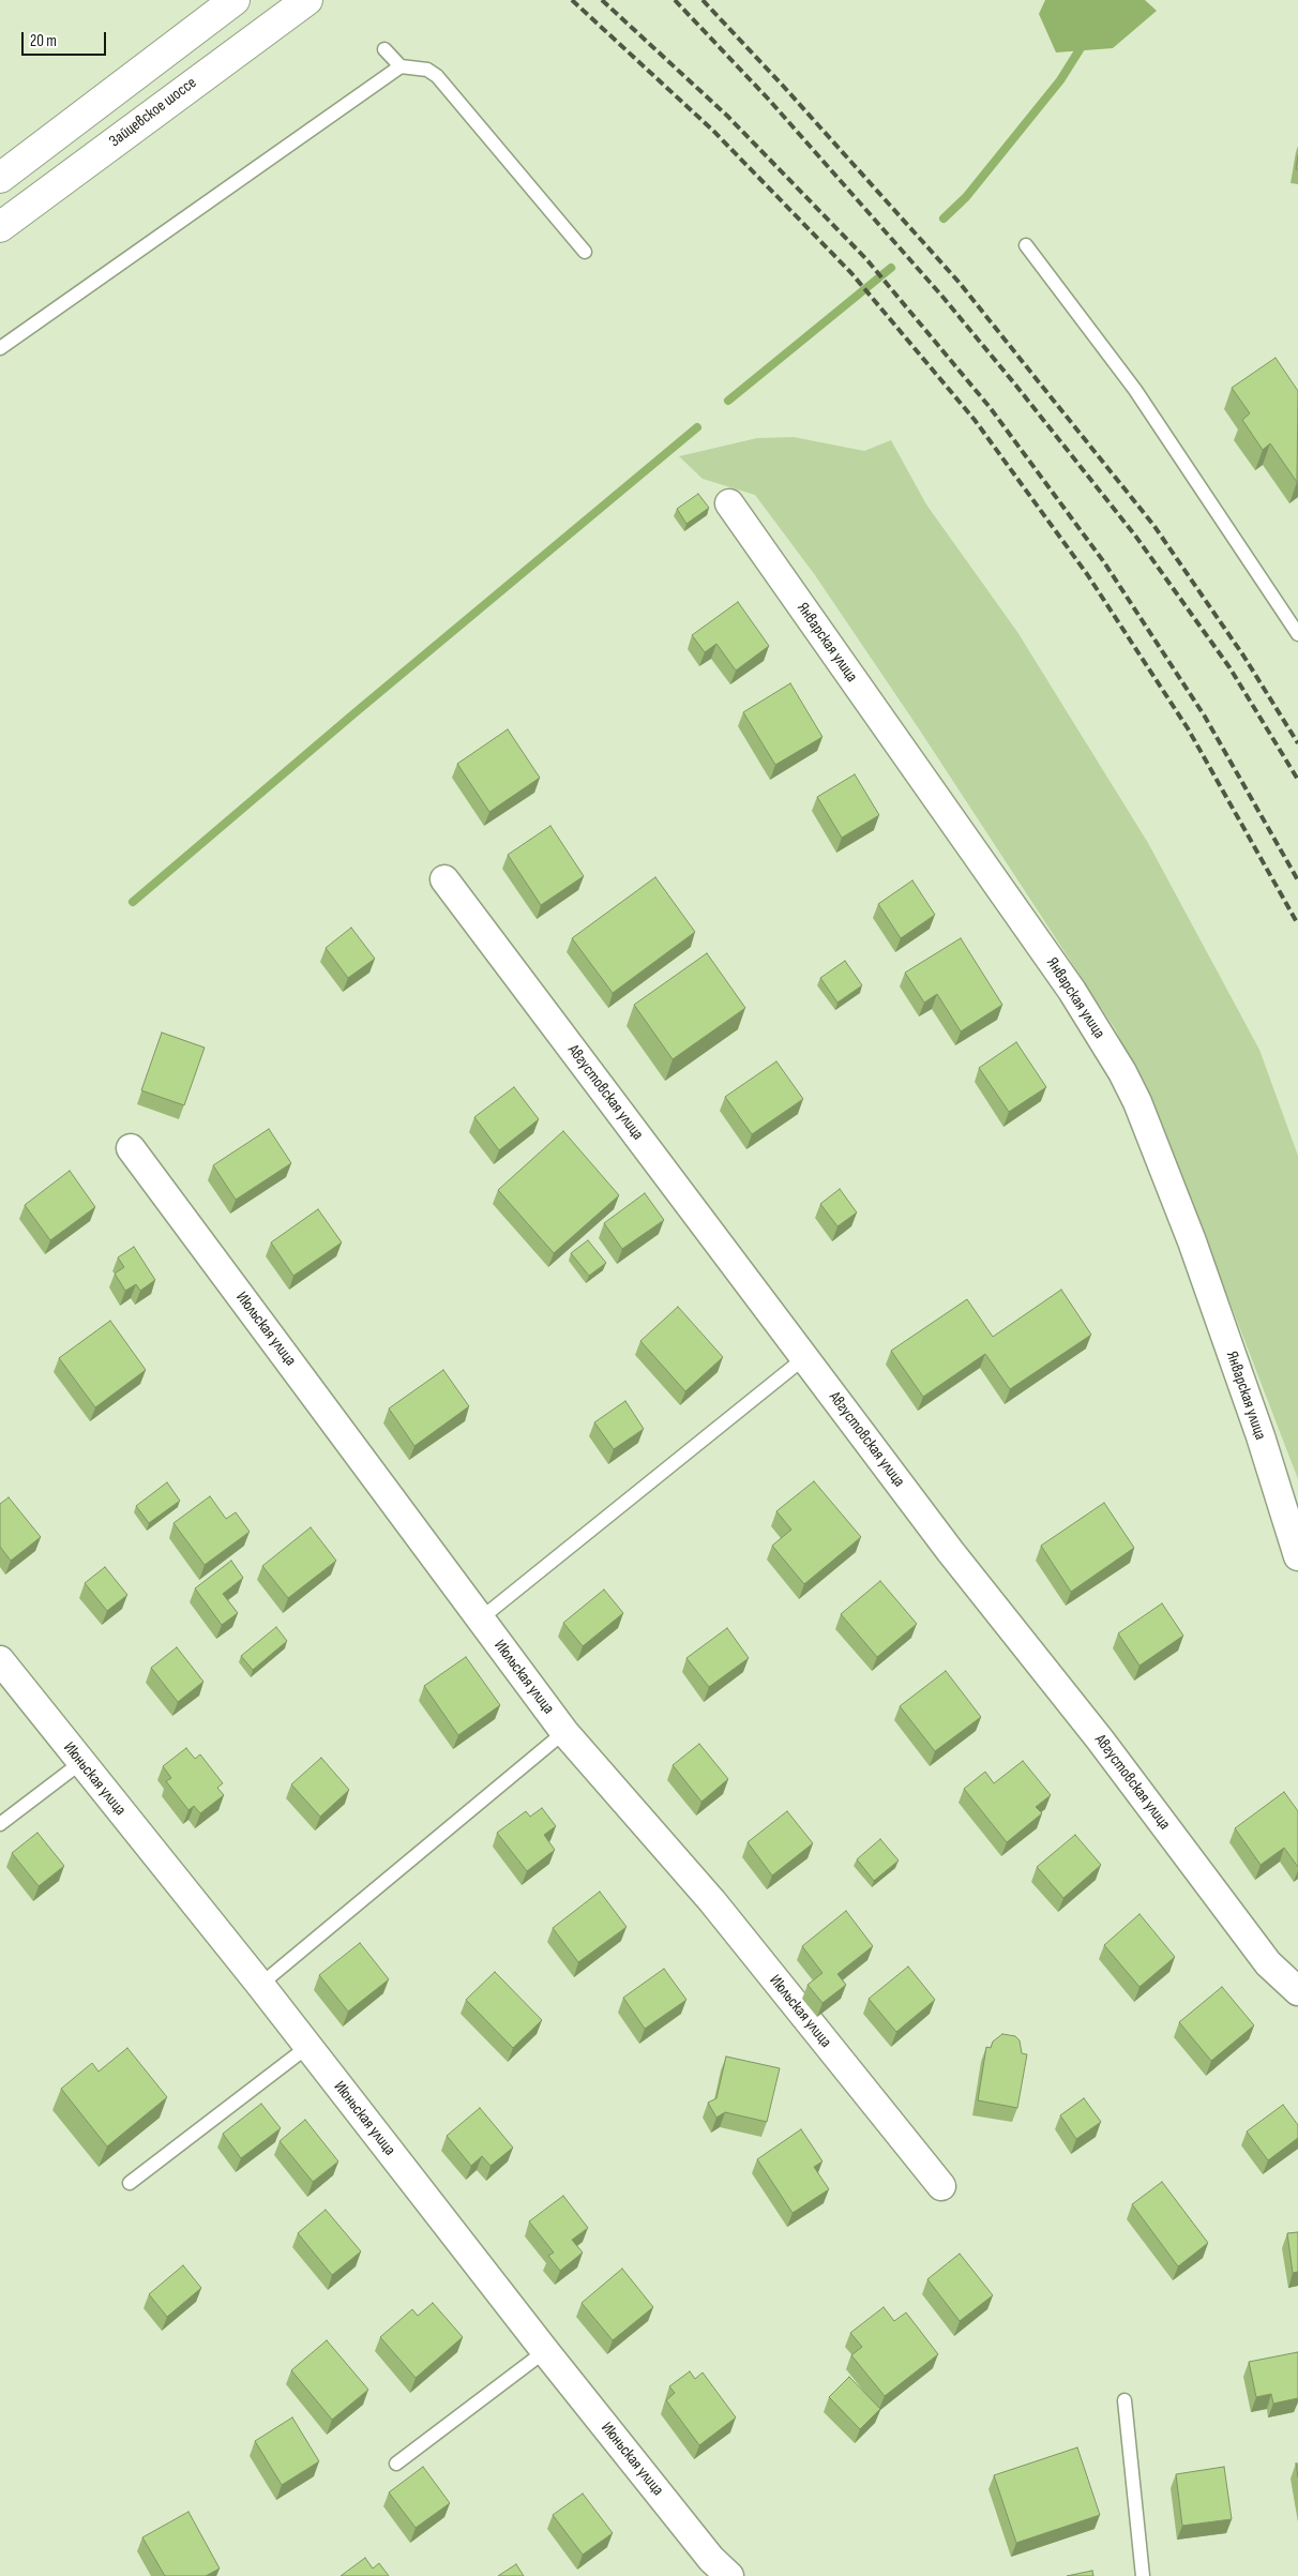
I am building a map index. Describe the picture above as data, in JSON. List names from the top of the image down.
{
  "streets": {
    "main road": ["Зайцевское шоссе"],
    "street": [
      "Январская улица",
      "Августовская улица",
      "Июльская улица",
      "Июньская улица"
    ]
  },
  "scale_bar": "20 m"
}
